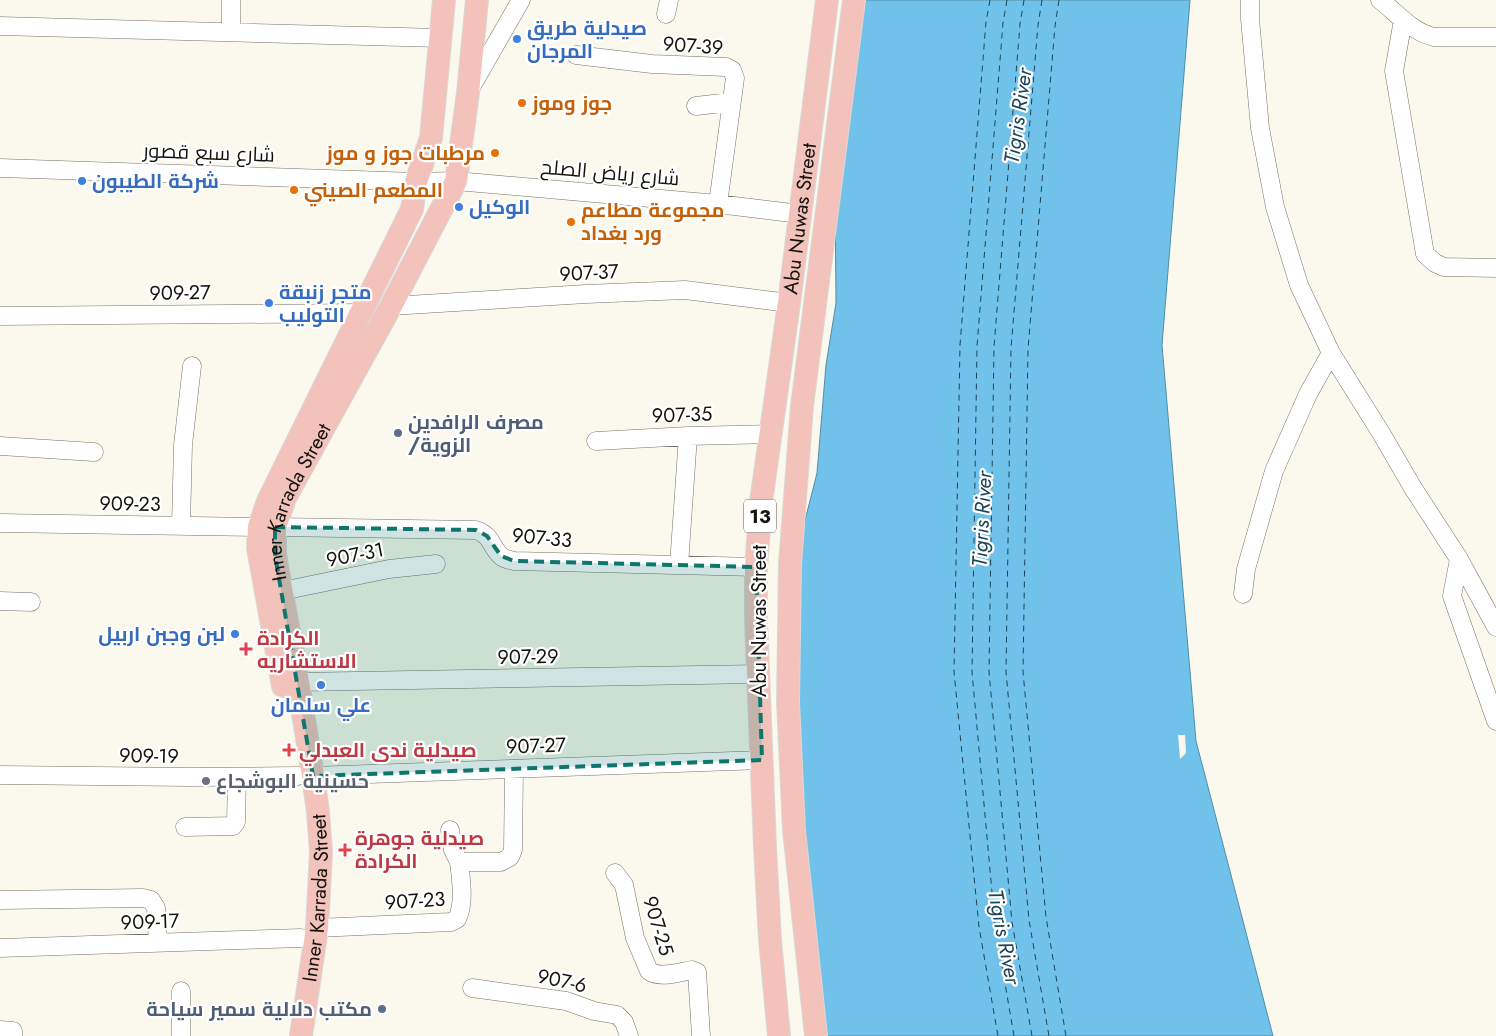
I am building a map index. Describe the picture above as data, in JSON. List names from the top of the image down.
{
  "streets": {
    "main road": ["Abu Nuwas Street", "Inner Karrada Street", "13"],
    "street": [
      "907-39",
      "شارع سبع قصور",
      "شارع رياض الصلح",
      "907-37",
      "909-27",
      "907-35",
      "909-23",
      "907-33",
      "907-31",
      "907-29",
      "907-27",
      "909-19",
      "907-23",
      "909-17",
      "907-25",
      "907-6"
    ]
  },
  "crossings": [
    ["907-39", "شارع رياض الصلح"],
    ["شارع سبع قصور", "شارع رياض الصلح"],
    ["شارع سبع قصور", "Inner Karrada Street"],
    ["شارع رياض الصلح", "Abu Nuwas Street"],
    ["شارع رياض الصلح", "Inner Karrada Street"],
    ["Abu Nuwas Street", "907-37"],
    ["Abu Nuwas Street", "907-35"],
    ["Abu Nuwas Street", "907-33"],
    ["Abu Nuwas Street", "907-29"],
    ["Abu Nuwas Street", "907-27"],
    ["907-37", "Inner Karrada Street"],
    ["909-27", "Inner Karrada Street"],
    ["909-23", "Inner Karrada Street"],
    ["909-23", "907-33"],
    ["Inner Karrada Street", "907-33"],
    ["Inner Karrada Street", "907-31"],
    ["Inner Karrada Street", "907-29"],
    ["Inner Karrada Street", "907-27"],
    ["Inner Karrada Street", "909-19"],
    ["Inner Karrada Street", "907-23"],
    ["Inner Karrada Street", "909-17"],
    ["907-27", "909-19"],
    ["907-23", "909-17"]
  ],
  "water": ["Tigris River"],
  "places": {
    "other": [
      "صيدلية طريق المرجان",
      "جوز وموز",
      "مرطبات جوز و موز",
      "شركة الطيبون",
      "المطعم الصيني",
      "الوكيل",
      "مجموعة مطاعم ورد بغداد",
      "متجر زنبقة التوليب",
      "مصرف الرافدين /الزوية",
      "لبن وجبن اربيل",
      "علي سلمان",
      "حسينية البوشجاع",
      "مكتب دلالية سمير سياحة"
    ],
    "health": ["الكرادة الاستشاريه", "صيدلية ندى العبدلي", "صيدلية جوهرة الكرادة"]
  }
}
